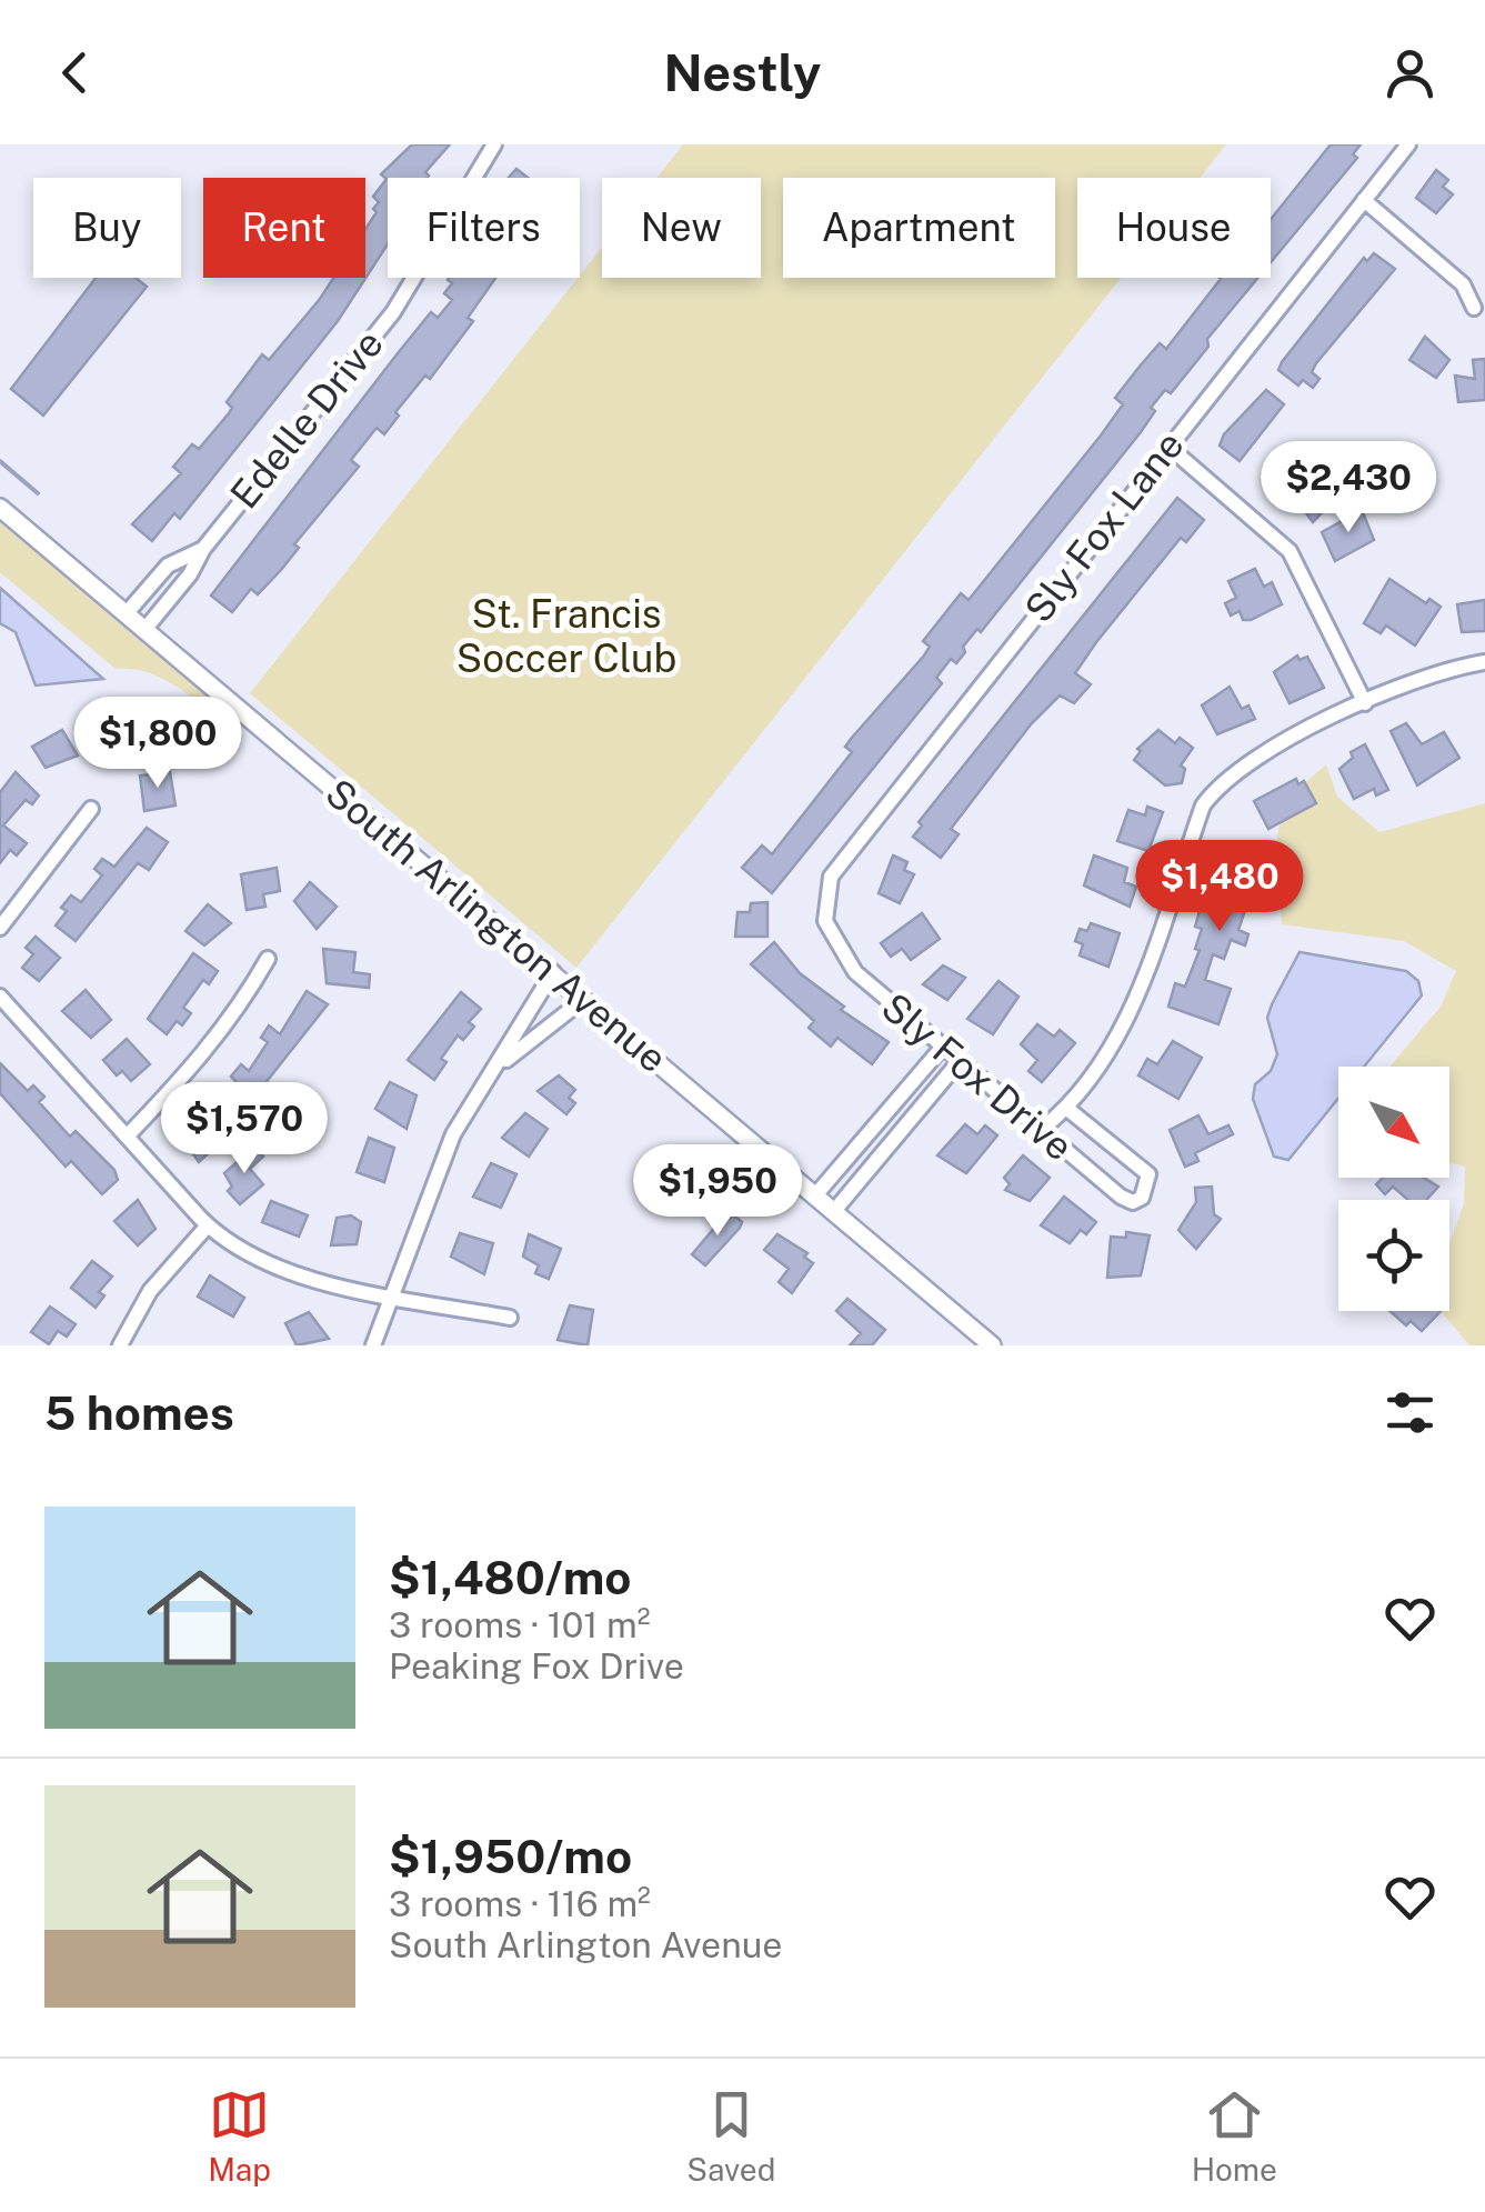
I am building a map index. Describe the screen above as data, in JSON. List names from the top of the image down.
{
  "streets": {
    "street": [
      "Edelle Drive",
      "Sly Fox Lane",
      "South Arlington Avenue",
      "Sly Fox Drive"
    ]
  },
  "crossings": [
    ["Edelle Drive", "South Arlington Avenue"],
    ["Sly Fox Lane", "Sly Fox Drive"]
  ],
  "parks": ["St. Francis Soccer Club"],
  "north": "bottom right",
  "page": {
    "header": "Nestly",
    "chip": [
      "Buy",
      "Rent",
      "Filters",
      "New",
      "Apartment",
      "House"
    ],
    "price": [
      "$2,430",
      "$1,800",
      "$1,480",
      "$1,570",
      "$1,950"
    ],
    "heading": "5 homes",
    "list": [
      {
        "name": "$1,480/mo",
        "note": "3 rooms · 101 m² · Peaking Fox Drive"
      },
      {
        "name": "$1,950/mo",
        "note": "3 rooms · 116 m² · South Arlington Avenue"
      }
    ],
    "tabs": ["Map", "Saved", "Home"]
  }
}
